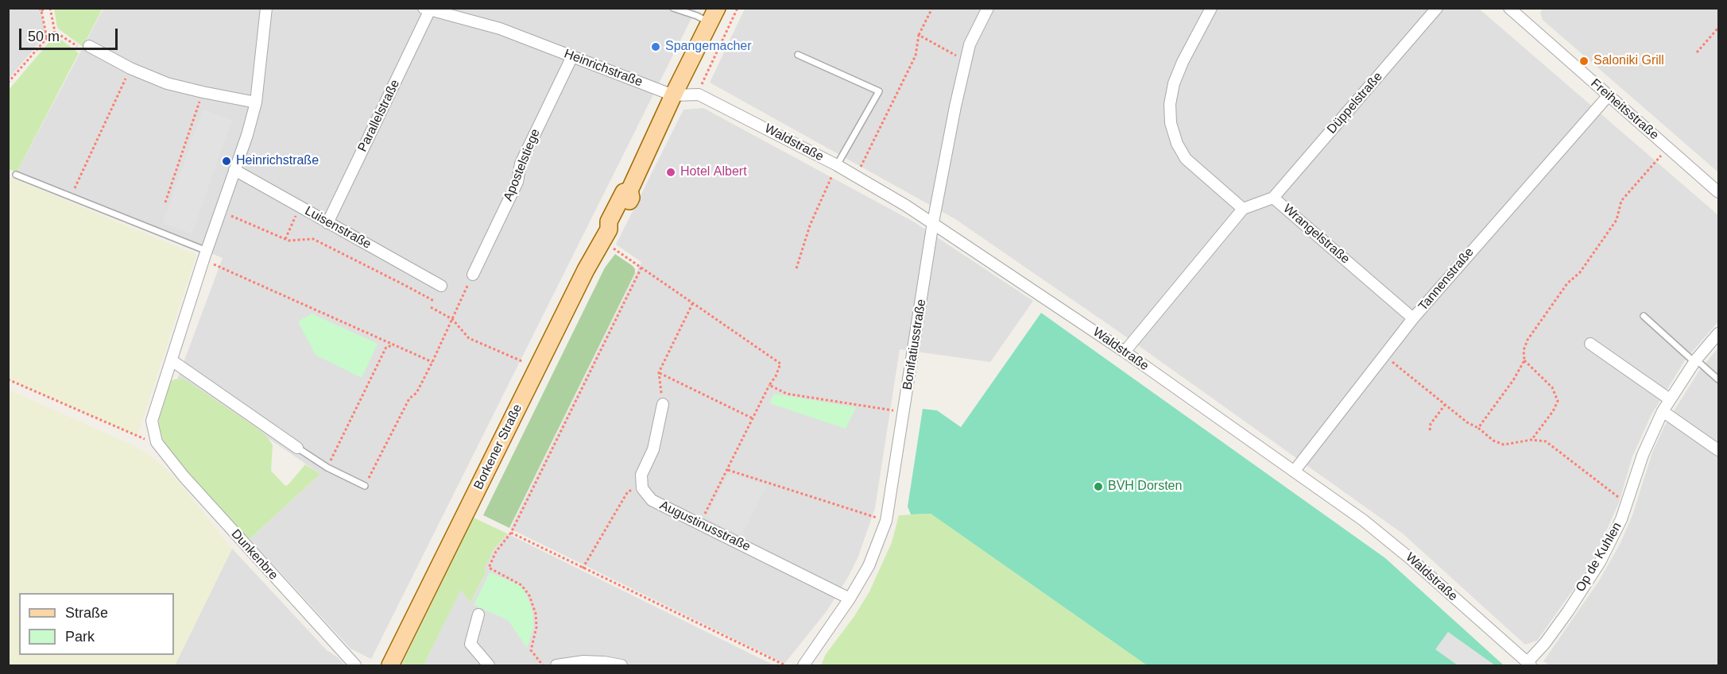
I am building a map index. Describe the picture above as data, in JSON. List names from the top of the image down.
{
  "streets": {
    "main road": ["Borkener Straße"],
    "street": [
      "Heinrichstraße",
      "Düppelstraße",
      "Freiheitsstraße",
      "Parallelstraße",
      "Waldstraße",
      "Apostelstiege",
      "Luisenstraße",
      "Wrangelstraße",
      "Tannenstraße",
      "Bonifatiusstraße",
      "Augustinusstraße",
      "Dunkenbre",
      "Op de Kuhlen"
    ]
  },
  "crossings": [
    ["Heinrichstraße", "Parallelstraße"],
    ["Heinrichstraße", "Waldstraße"],
    ["Heinrichstraße", "Apostelstiege"],
    ["Heinrichstraße", "Borkener Straße"],
    ["Düppelstraße", "Wrangelstraße"],
    ["Freiheitsstraße", "Tannenstraße"],
    ["Parallelstraße", "Luisenstraße"],
    ["Waldstraße", "Tannenstraße"],
    ["Waldstraße", "Bonifatiusstraße"],
    ["Waldstraße", "Borkener Straße"],
    ["Waldstraße", "Op de Kuhlen"],
    ["Wrangelstraße", "Tannenstraße"],
    ["Bonifatiusstraße", "Augustinusstraße"]
  ],
  "places": [
    "Spangemacher",
    "Saloniki Grill",
    "Heinrichstraße",
    "Hotel Albert",
    "BVH Dorsten"
  ],
  "legend": ["Straße", "Park"],
  "scale_bar": "50 m"
}
